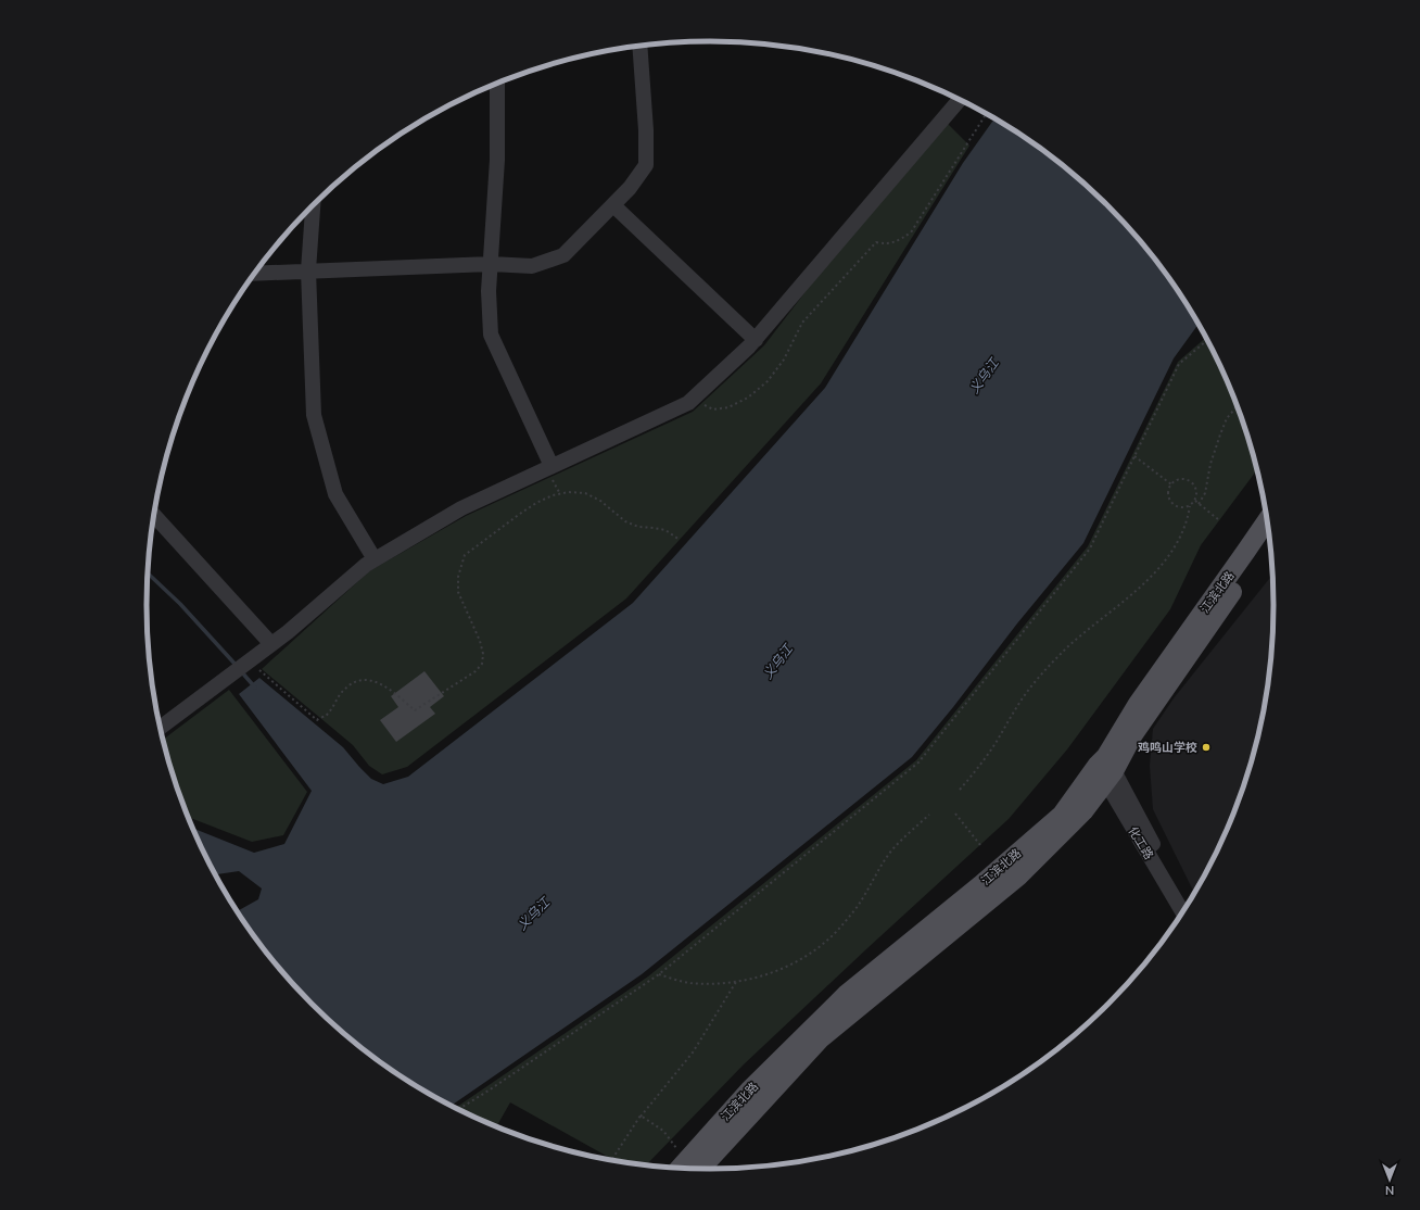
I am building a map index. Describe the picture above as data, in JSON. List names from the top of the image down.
{
  "streets": {
    "main road": ["江滨北路"],
    "street": ["化工路"]
  },
  "crossings": [
    ["江滨北路", "化工路"]
  ],
  "water": ["义乌江"],
  "places": ["鸡鸣山学校"],
  "north": "bottom"
}
